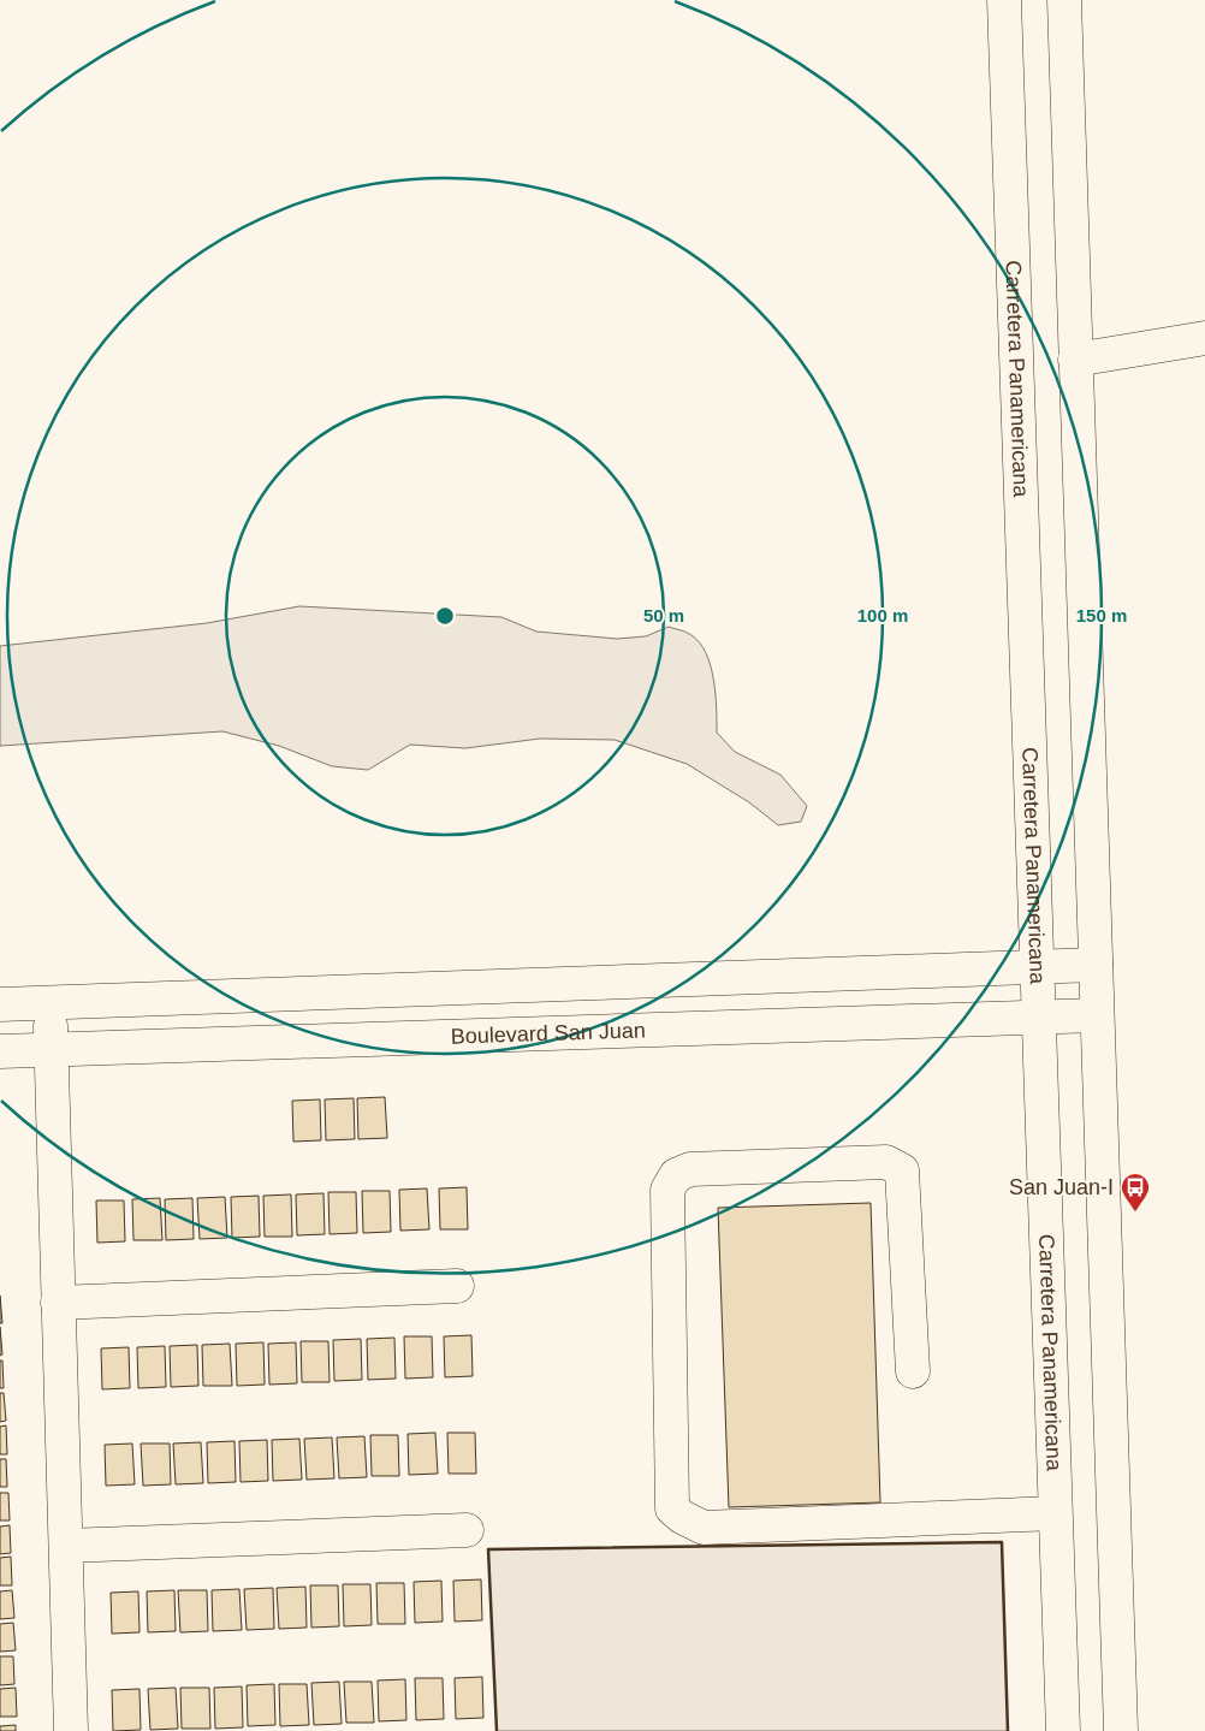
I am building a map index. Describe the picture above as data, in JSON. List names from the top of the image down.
{
  "streets": {
    "main road": ["Carretera Panamericana", "Boulevard San Juan"]
  },
  "crossings": [
    ["Carretera Panamericana", "Boulevard San Juan"]
  ],
  "places": {
    "bus stop": ["San Juan-I"]
  },
  "rings": ["50 m", "100 m", "150 m"]
}
